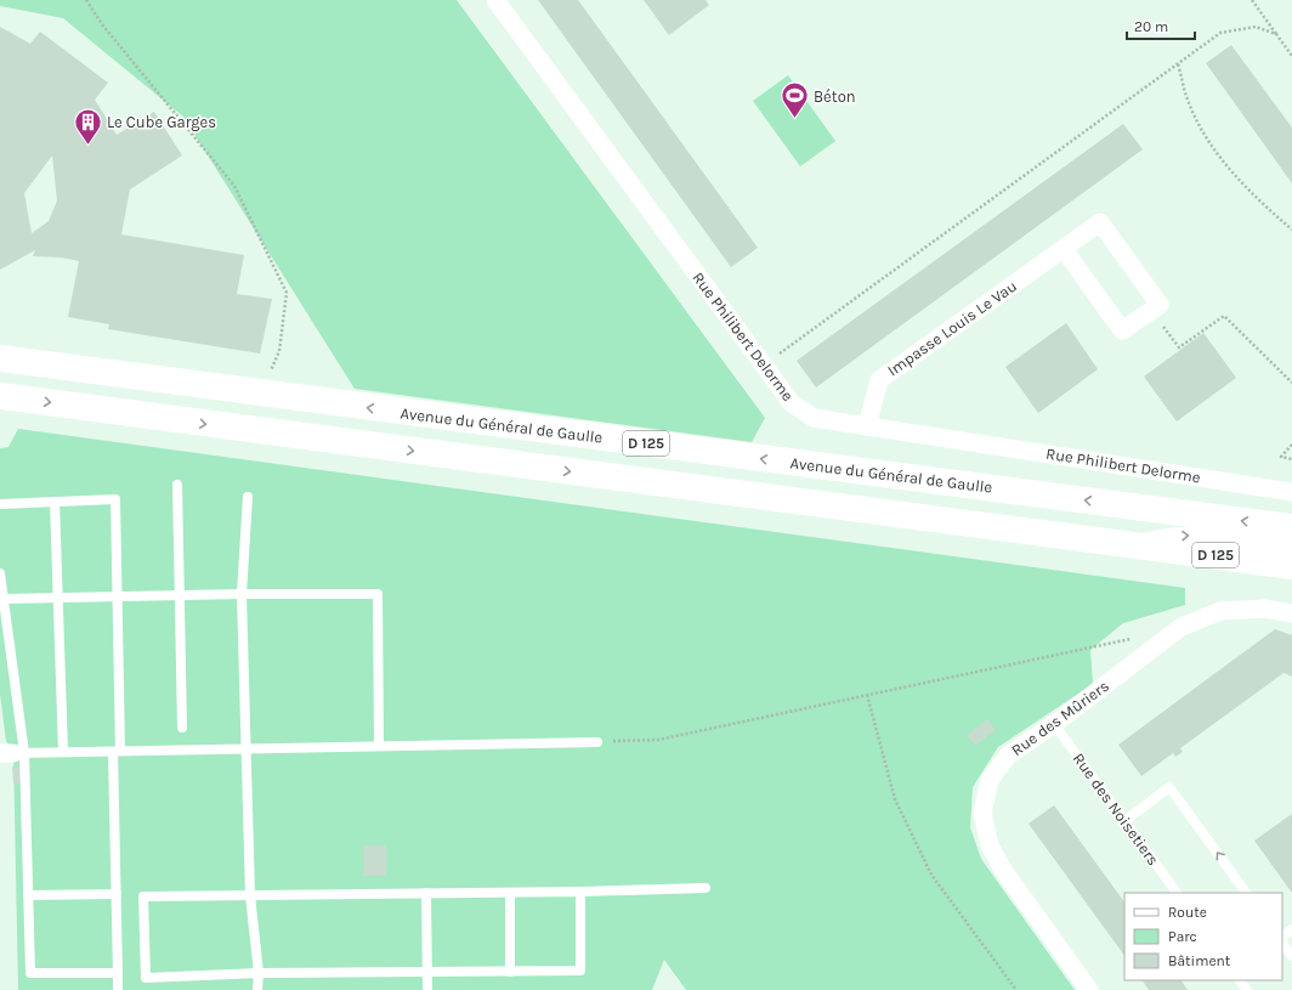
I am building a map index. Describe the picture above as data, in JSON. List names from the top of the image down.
{
  "streets": {
    "main road": ["Avenue du Général de Gaulle", "D 125"],
    "street": ["Impasse Louis Le Vau", "Rue Philibert Delorme", "Rue des Mûriers"],
    "lane": ["Rue des Noisetiers"]
  },
  "crossings": [
    ["Impasse Louis Le Vau", "Rue Philibert Delorme"],
    ["Rue des Mûriers", "Rue des Noisetiers"]
  ],
  "places": {
    "sports": ["Béton"],
    "building": ["Le Cube Garges"]
  },
  "legend": ["Route", "Parc", "Bâtiment"],
  "scale_bar": "20 m"
}
